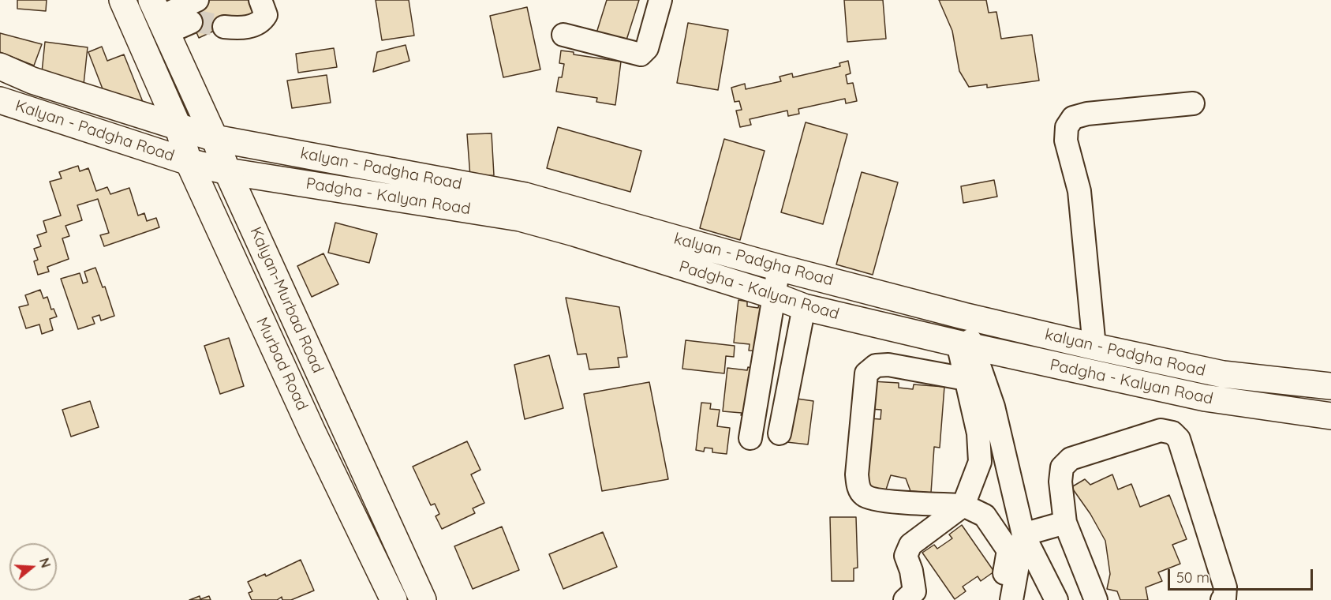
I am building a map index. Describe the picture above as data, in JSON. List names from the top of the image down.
{
  "streets": {
    "main road": [
      "Kalyan - Padgha Road",
      "kalyan - Padgha Road",
      "Padgha - Kalyan Road",
      "Kalyan-Murbad Road",
      "Murbad Road"
    ]
  },
  "crossings": [
    ["Kalyan - Padgha Road", "kalyan - Padgha Road"],
    ["Kalyan - Padgha Road", "Padgha - Kalyan Road"],
    ["Kalyan - Padgha Road", "Murbad Road"],
    ["kalyan - Padgha Road", "Padgha - Kalyan Road"],
    ["kalyan - Padgha Road", "Kalyan-Murbad Road"],
    ["kalyan - Padgha Road", "Murbad Road"],
    ["Padgha - Kalyan Road", "Kalyan-Murbad Road"],
    ["Padgha - Kalyan Road", "Murbad Road"]
  ],
  "scale_bar": "50 m",
  "north": "right"
}
